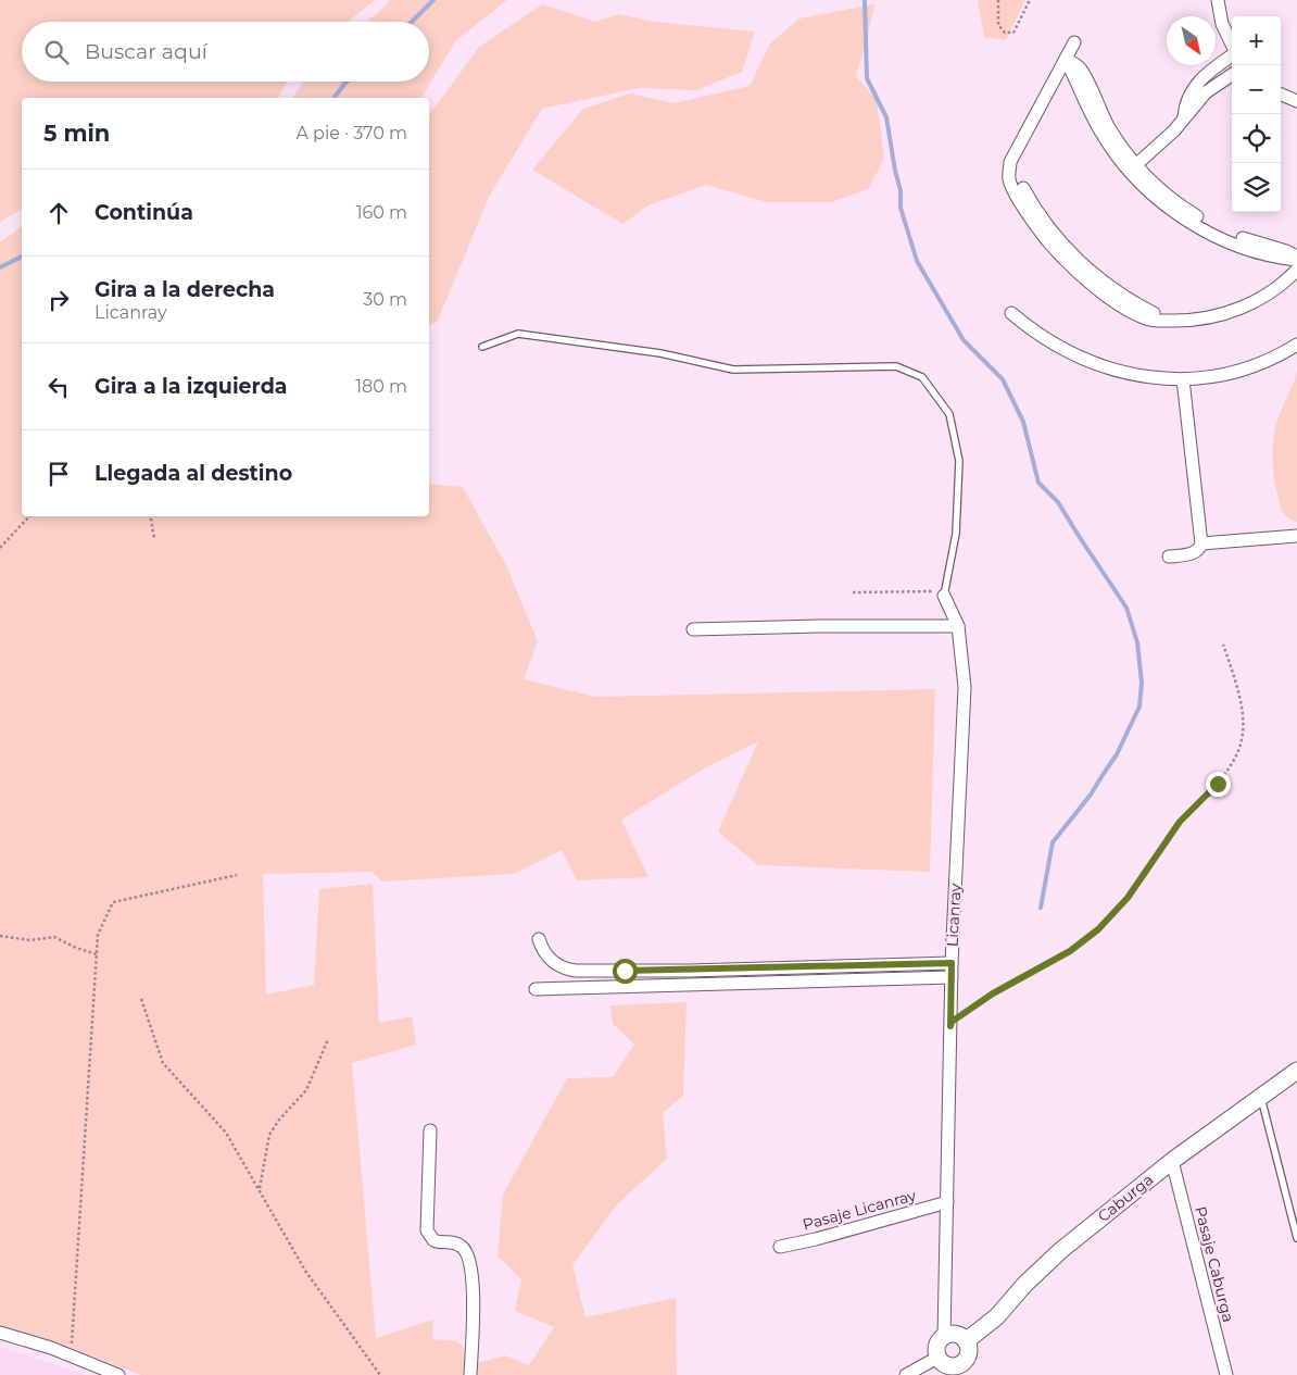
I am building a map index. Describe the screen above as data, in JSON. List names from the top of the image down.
{
  "streets": {
    "street": [
      "Licanray",
      "Caburga",
      "Pasaje Licanray",
      "Pasaje Caburga"
    ]
  },
  "crossings": [
    ["Licanray", "Caburga"],
    ["Licanray", "Pasaje Licanray"],
    ["Caburga", "Pasaje Caburga"]
  ],
  "north": "bottom right",
  "page": {
    "map_buttons": ["+", "−"],
    "search": "Buscar aquí",
    "heading": ["5 min", "A pie · 370 m"],
    "list": [
      ["Continúa", "160 m"],
      ["Gira a la derecha", "Licanray", "30 m"],
      ["Gira a la izquierda", "180 m"],
      "Llegada al destino"
    ]
  }
}
